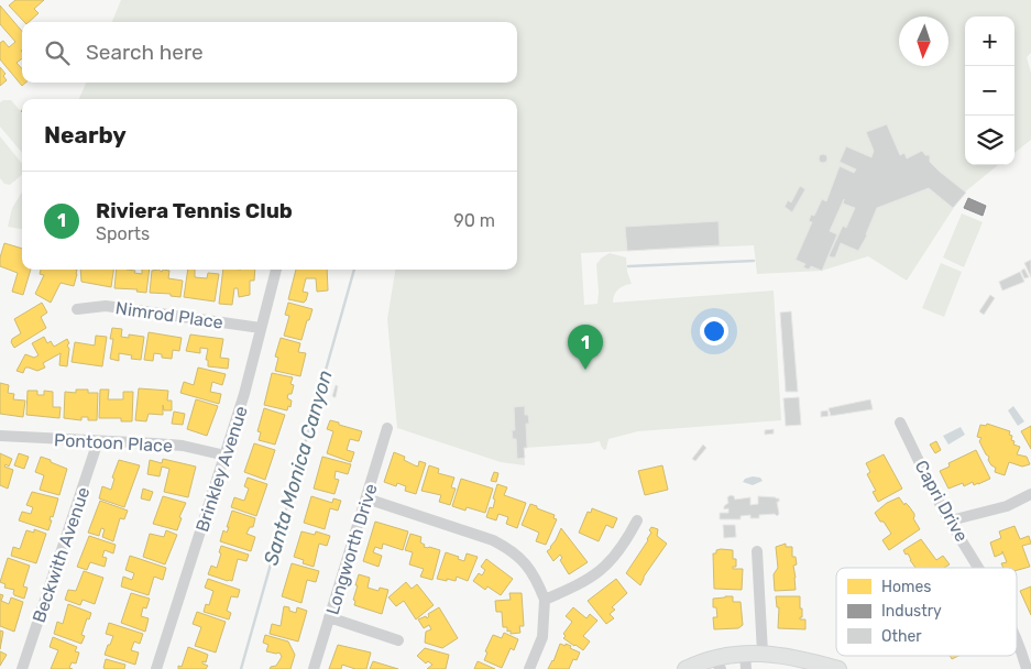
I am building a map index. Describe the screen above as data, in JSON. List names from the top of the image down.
{
  "streets": {
    "street": [
      "Nimrod Place",
      "Pontoon Place",
      "Brinkley Avenue",
      "Capri Drive",
      "Longworth Drive",
      "Beckwith Avenue"
    ]
  },
  "crossings": [
    ["Nimrod Place", "Brinkley Avenue"],
    ["Pontoon Place", "Brinkley Avenue"],
    ["Pontoon Place", "Beckwith Avenue"]
  ],
  "water": ["Santa Monica Canyon"],
  "legend": ["Homes", "Industry", "Other"],
  "north": "bottom",
  "page": {
    "map_buttons": ["+", "−"],
    "search": "Search here",
    "heading": "Nearby",
    "list": [
      {
        "mark": "1",
        "name": "Riviera Tennis Club",
        "note": "Sports",
        "value": "90 m"
      }
    ],
    "pins": "1"
  }
}
